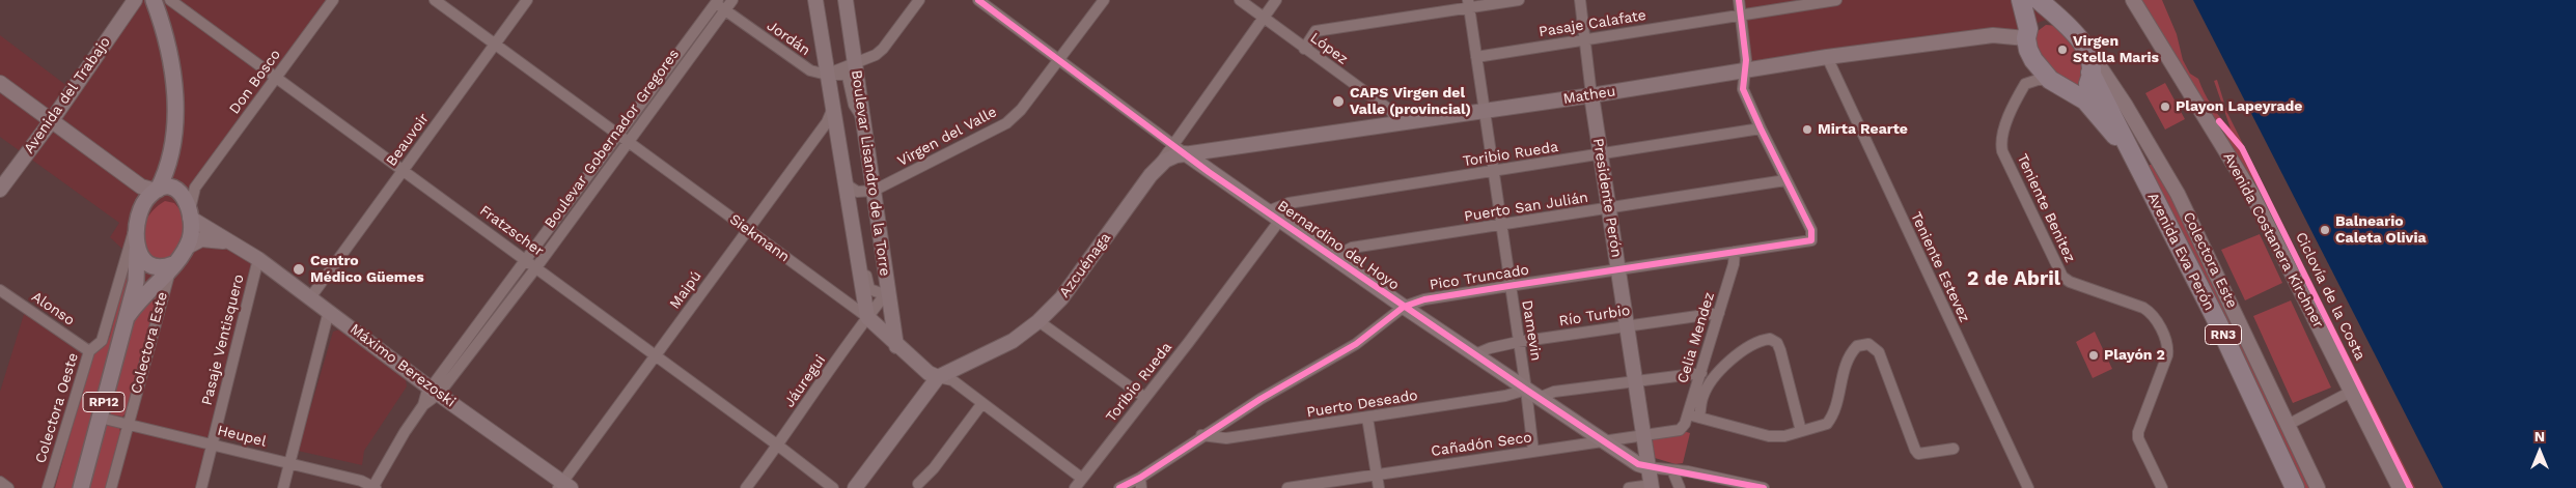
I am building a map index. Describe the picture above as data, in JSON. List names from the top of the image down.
{
  "streets": {
    "highway": ["Avenida Eva Perón", "RN3"],
    "main road": ["RP12"],
    "street": [
      "Pasaje Calafate",
      "Jordán",
      "López",
      "Don Bosco",
      "Avenida del Trabajo",
      "Matheu",
      "Virgen del Valle",
      "Boulevar Gobernador Gregores",
      "Beauvoir",
      "Toribio Rueda",
      "Boulevar Lisandro de la Torre",
      "Presidente Perón",
      "Puerto San Julián",
      "Teniente Benitez",
      "Fratzscher",
      "Siekmann",
      "Avenida Costanera Kirchner",
      "Bernardino del Hoyo",
      "Colectora Este",
      "Azcuénaga",
      "Teniente Estevez",
      "Pico Truncado",
      "Maipú",
      "Alonso",
      "Río Turbio",
      "Damevin",
      "Celia Mendez",
      "Pasaje Ventisquero",
      "Máximo Berezoski",
      "Jáuregui",
      "Puerto Deseado",
      "Colectora Oeste",
      "Heupel",
      "Cañadón Seco"
    ],
    "cycle path": ["Ciclovía de la Costa"]
  },
  "crossings": [
    ["Pasaje Calafate", "Presidente Perón"],
    ["Pasaje Calafate", "Damevin"],
    ["Jordán", "Boulevar Gobernador Gregores"],
    ["Jordán", "Boulevar Lisandro de la Torre"],
    ["López", "Matheu"],
    ["López", "Azcuénaga"],
    ["Don Bosco", "Fratzscher"],
    ["Matheu", "Presidente Perón"],
    ["Matheu", "Teniente Benitez"],
    ["Matheu", "Bernardino del Hoyo"],
    ["Matheu", "Avenida Eva Perón"],
    ["Matheu", "Colectora Este"],
    ["Matheu", "Azcuénaga"],
    ["Matheu", "Teniente Estevez"],
    ["Matheu", "Damevin"],
    ["Virgen del Valle", "Boulevar Lisandro de la Torre"],
    ["Virgen del Valle", "Bernardino del Hoyo"],
    ["Boulevar Gobernador Gregores", "Fratzscher"],
    ["Boulevar Gobernador Gregores", "Siekmann"],
    ["Boulevar Gobernador Gregores", "Máximo Berezoski"],
    ["Beauvoir", "Fratzscher"],
    ["Beauvoir", "Siekmann"],
    ["Beauvoir", "Máximo Berezoski"],
    ["Toribio Rueda", "Presidente Perón"],
    ["Toribio Rueda", "Siekmann"],
    ["Toribio Rueda", "Bernardino del Hoyo"],
    ["Toribio Rueda", "Damevin"],
    ["Boulevar Lisandro de la Torre", "Siekmann"],
    ["Boulevar Lisandro de la Torre", "Maipú"],
    ["Boulevar Lisandro de la Torre", "Jáuregui"],
    ["Presidente Perón", "Puerto San Julián"],
    ["Presidente Perón", "Bernardino del Hoyo"],
    ["Presidente Perón", "Pico Truncado"],
    ["Presidente Perón", "Río Turbio"],
    ["Presidente Perón", "Cañadón Seco"],
    ["Puerto San Julián", "Bernardino del Hoyo"],
    ["Puerto San Julián", "Pico Truncado"],
    ["Puerto San Julián", "Damevin"],
    ["Teniente Benitez", "Avenida Eva Perón"],
    ["Teniente Benitez", "Colectora Este"],
    ["Fratzscher", "Maipú"],
    ["Fratzscher", "Jáuregui"],
    ["Siekmann", "Azcuénaga"],
    ["Siekmann", "Maipú"],
    ["Siekmann", "Jáuregui"],
    ["Bernardino del Hoyo", "Azcuénaga"],
    ["Bernardino del Hoyo", "Pico Truncado"],
    ["Bernardino del Hoyo", "Río Turbio"],
    ["Bernardino del Hoyo", "Damevin"],
    ["Bernardino del Hoyo", "Puerto Deseado"],
    ["Bernardino del Hoyo", "Cañadón Seco"],
    ["Avenida Eva Perón", "Colectora Este"],
    ["Colectora Este", "Máximo Berezoski"],
    ["Colectora Este", "RP12"],
    ["Colectora Este", "Colectora Oeste"],
    ["Colectora Este", "Heupel"],
    ["Pico Truncado", "Damevin"],
    ["Pico Truncado", "Celia Mendez"],
    ["Pico Truncado", "Puerto Deseado"],
    ["Maipú", "Máximo Berezoski"],
    ["Alonso", "Colectora Oeste"],
    ["Río Turbio", "Damevin"],
    ["Río Turbio", "Celia Mendez"],
    ["Damevin", "Puerto Deseado"],
    ["Damevin", "Cañadón Seco"],
    ["Celia Mendez", "Cañadón Seco"],
    ["Pasaje Ventisquero", "Máximo Berezoski"],
    ["Pasaje Ventisquero", "Heupel"],
    ["Máximo Berezoski", "RP12"],
    ["Máximo Berezoski", "Colectora Oeste"],
    ["RP12", "Colectora Oeste"],
    ["RP12", "Heupel"]
  ],
  "districts": ["2 de Abril"],
  "places": [
    "Virgen Stella Maris",
    "CAPS Virgen del Valle (provincial)",
    "Playon Lapeyrade",
    "Mirta Rearte",
    "Balneario Caleta Olivia",
    "Centro Médico Güemes",
    "Playón 2"
  ],
  "north": "top"
}
